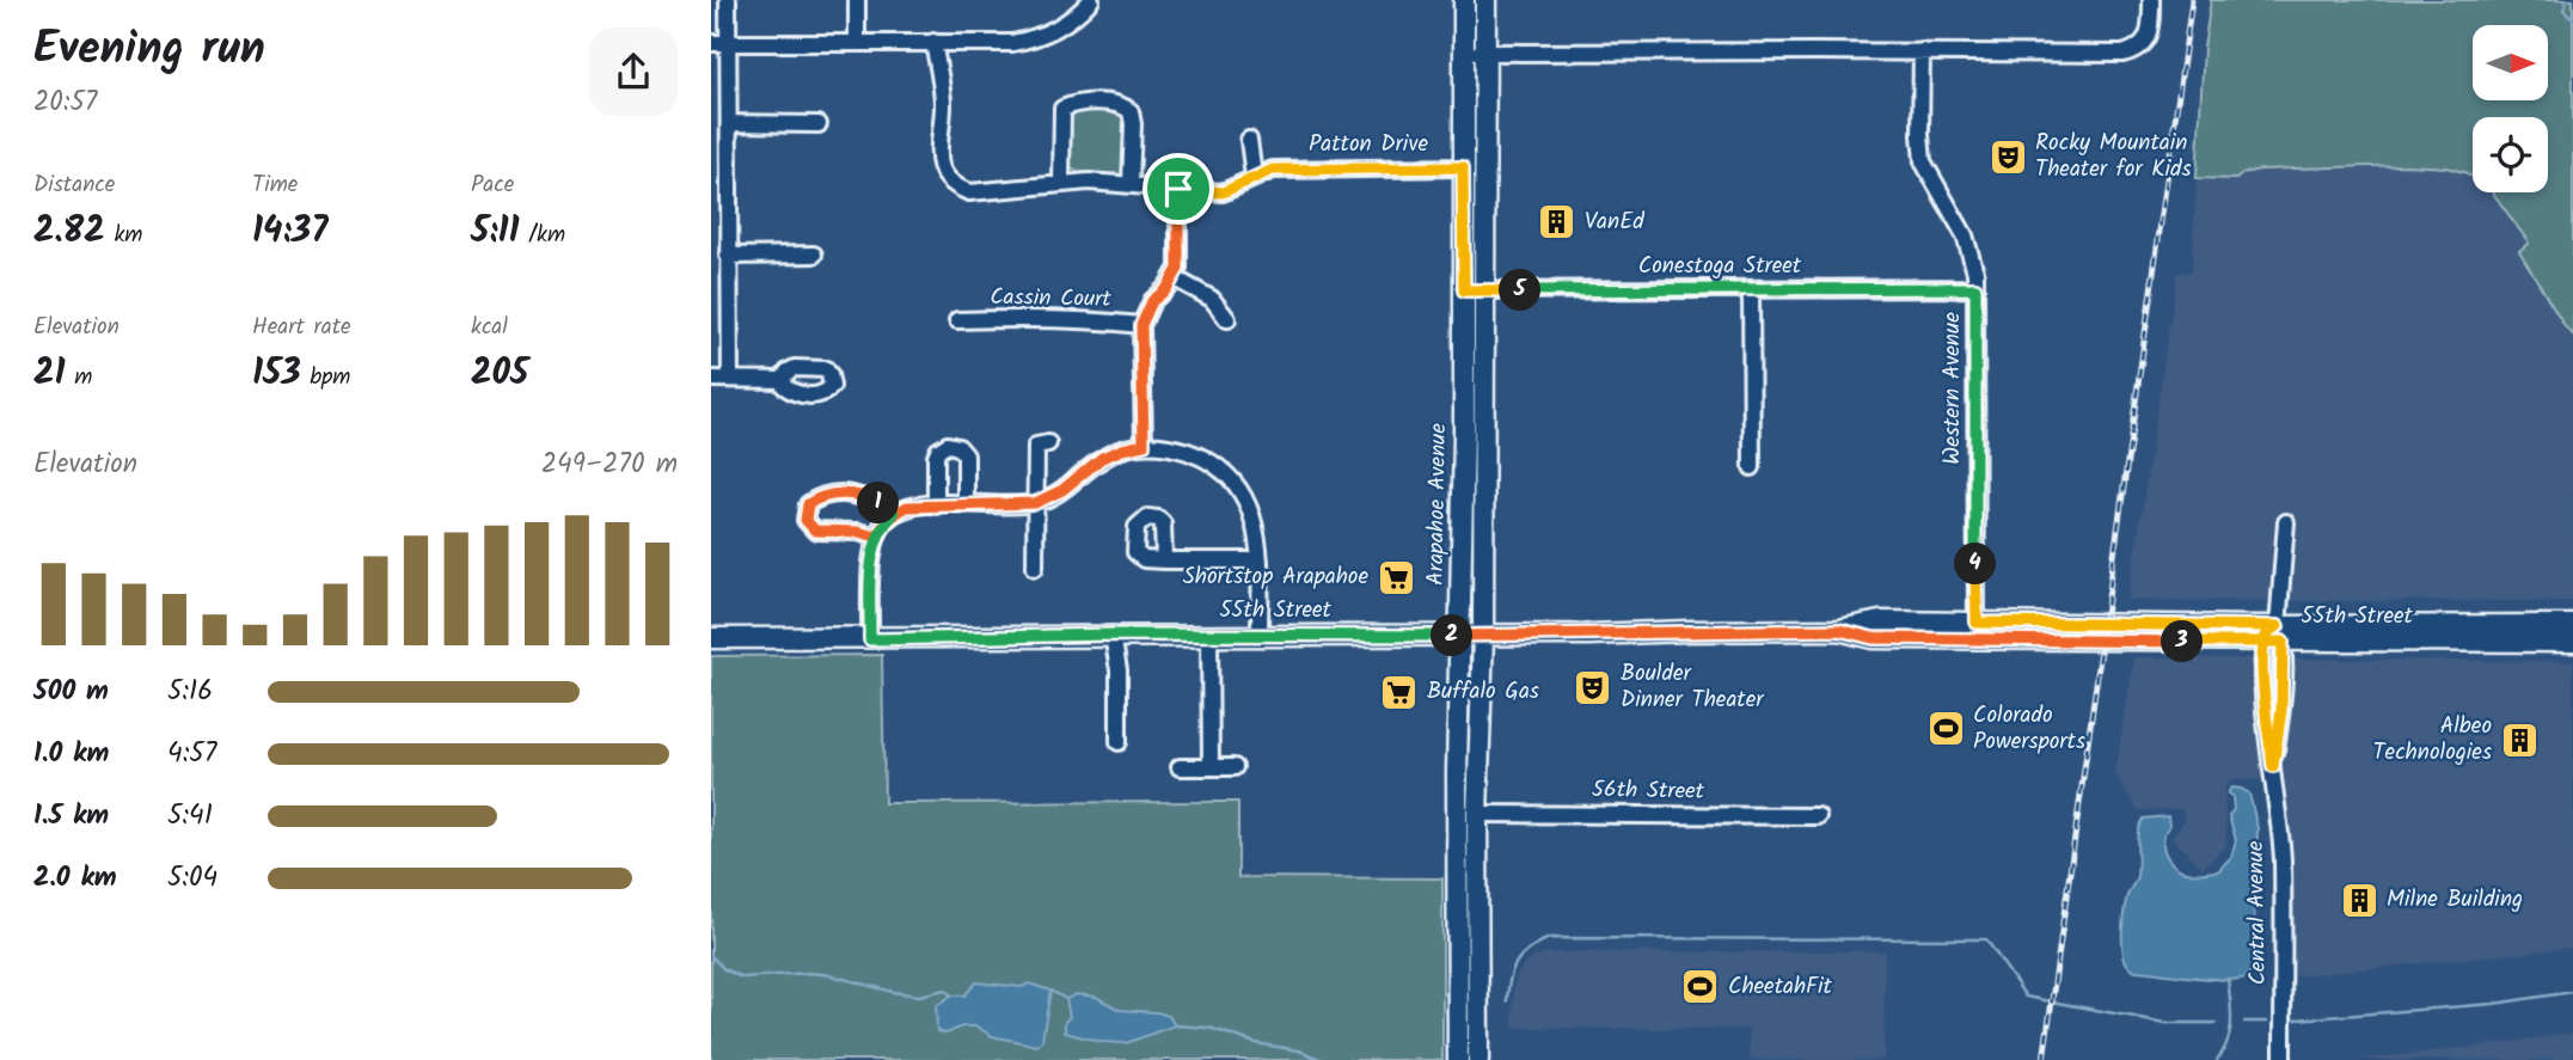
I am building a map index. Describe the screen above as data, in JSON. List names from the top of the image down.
{
  "streets": {
    "main road": ["Arapahoe Avenue", "55th Street"],
    "street": [
      "Patton Drive",
      "Conestoga Street",
      "Cassin Court",
      "Western Avenue",
      "56th Street",
      "Central Avenue"
    ]
  },
  "crossings": [
    ["Patton Drive", "Arapahoe Avenue"],
    ["Conestoga Street", "Western Avenue"],
    ["Conestoga Street", "Arapahoe Avenue"],
    ["Western Avenue", "55th Street"],
    ["Arapahoe Avenue", "55th Street"],
    ["Arapahoe Avenue", "56th Street"],
    ["55th Street", "Central Avenue"]
  ],
  "places": {
    "theatre": ["Rocky Mountain Theater for Kids", "Boulder Dinner Theater"],
    "building": ["VanEd", "Albeo Technologies", "Milne Building"],
    "supermarket": ["Shortstop Arapahoe", "Buffalo Gas"],
    "sports": ["Colorado Powersports", "CheetahFit"]
  },
  "north": "right",
  "page": {
    "heading": ["Evening run", "20:57"],
    "stats": [
      ["Distance", "2.82 km"],
      ["Time", "14:37"],
      ["Pace", "5:11 /km"],
      ["Elevation", "21 m"],
      ["Heart rate", "153 bpm"],
      ["kcal", "205"]
    ],
    "pins": [
      "5",
      "1",
      "4",
      "2",
      "3"
    ],
    "chart": ["Elevation", "249–270 m"],
    "list": [
      {
        "name": "500 m",
        "note": "5:16"
      },
      {
        "name": "1.0 km",
        "note": "4:57"
      },
      {
        "name": "1.5 km",
        "note": "5:41"
      },
      {
        "name": "2.0 km",
        "note": "5:04"
      }
    ]
  }
}
